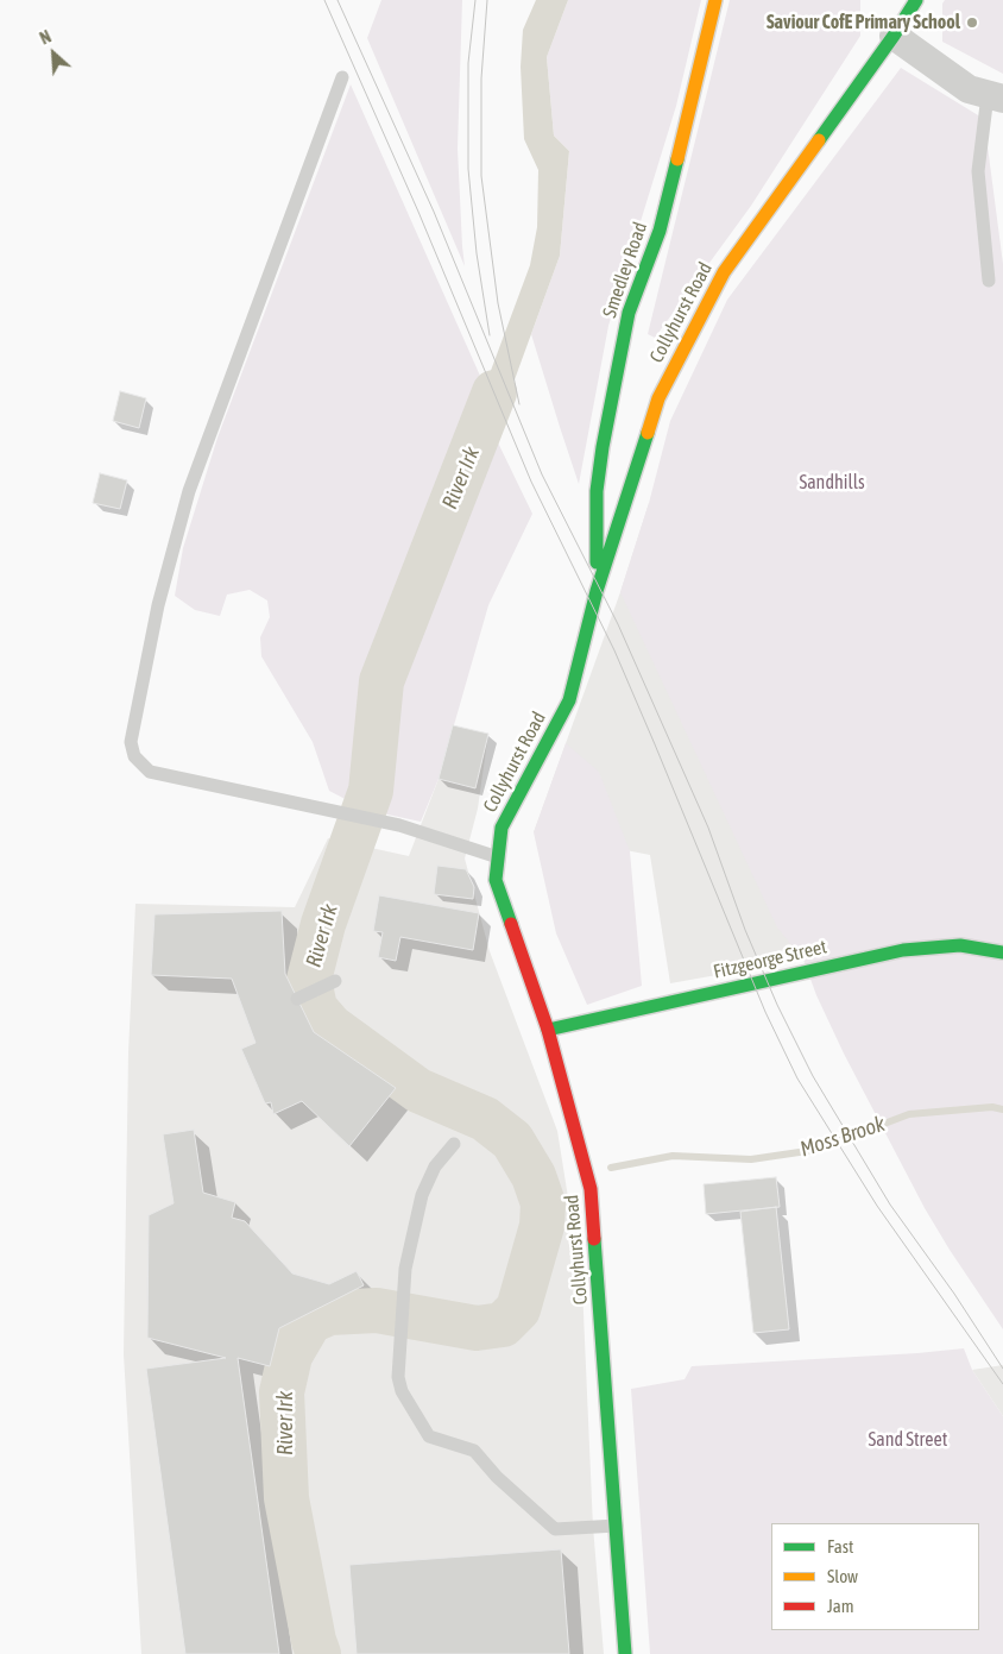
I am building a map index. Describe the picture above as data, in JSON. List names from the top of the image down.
{
  "streets": {
    "street": ["Smedley Road", "Collyhurst Road", "Fitzgeorge Street"]
  },
  "crossings": [
    ["Smedley Road", "Collyhurst Road"],
    ["Collyhurst Road", "Fitzgeorge Street"]
  ],
  "water": ["River Irk", "Moss Brook"],
  "parks": ["Sandhills", "Sand Street"],
  "places": ["Saviour CofE Primary School"],
  "legend": ["Fast", "Slow", "Jam"],
  "north": "top left"
}
